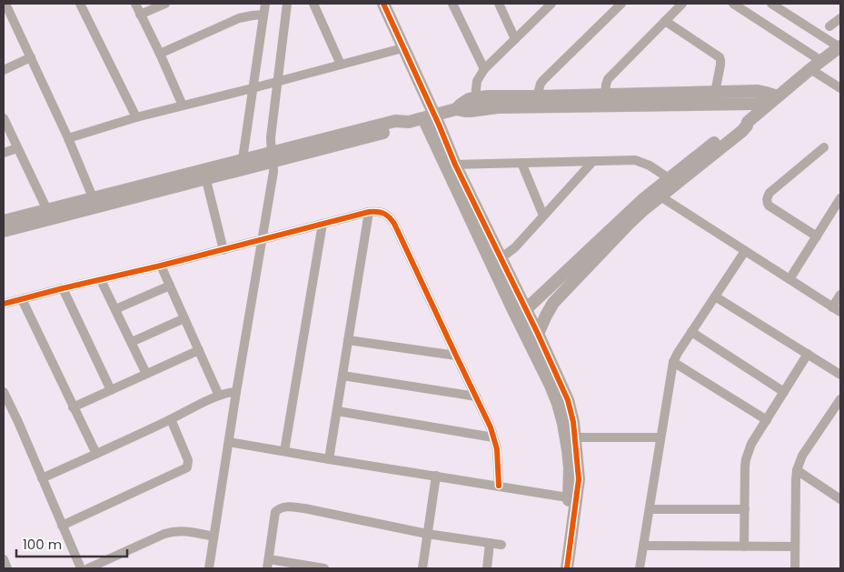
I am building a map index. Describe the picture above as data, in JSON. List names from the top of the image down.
{
  "scale_bar": "100 m"
}
